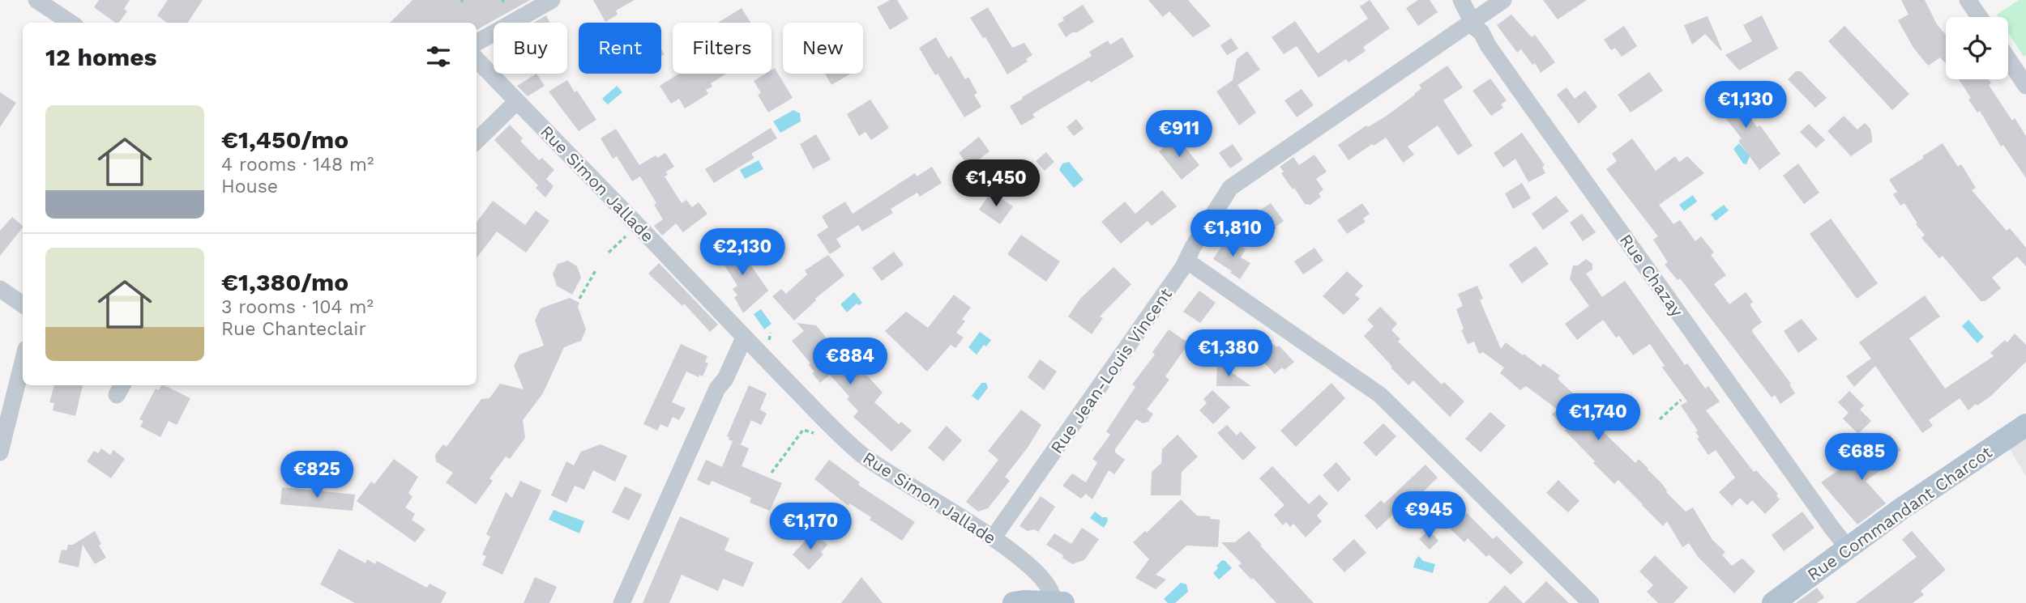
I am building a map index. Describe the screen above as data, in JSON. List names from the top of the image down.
{
  "streets": {
    "main road": ["Rue Commandant Charcot"],
    "street": ["Rue Simon Jallade", "Rue Chazay", "Rue Jean-Louis Vincent"]
  },
  "crossings": [
    ["Rue Simon Jallade", "Rue Jean-Louis Vincent"],
    ["Rue Chazay", "Rue Jean-Louis Vincent"],
    ["Rue Chazay", "Rue Commandant Charcot"]
  ],
  "page": {
    "chip": [
      "Buy",
      "Rent",
      "Filters",
      "New"
    ],
    "heading": "12 homes",
    "price": [
      "€1,130",
      "€911",
      "€1,450",
      "€1,810",
      "€2,130",
      "€1,380",
      "€884",
      "€1,740",
      "€685",
      "€825",
      "€945",
      "€1,170"
    ],
    "list": [
      {
        "name": "€1,450/mo",
        "note": "4 rooms · 148 m² · House"
      },
      {
        "name": "€1,380/mo",
        "note": "3 rooms · 104 m² · Rue Chanteclair"
      }
    ]
  }
}
